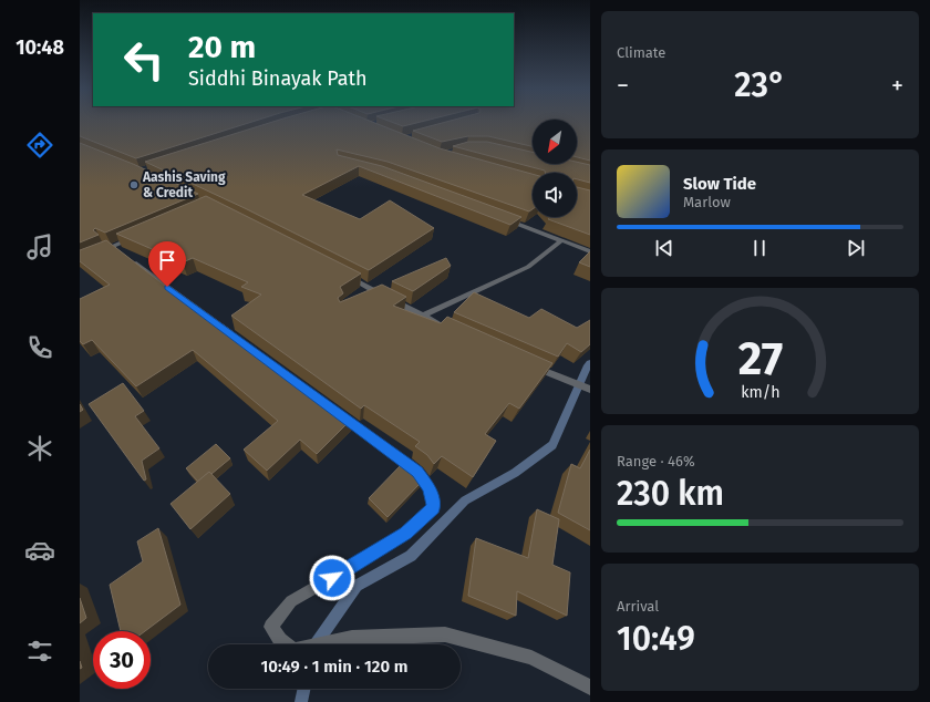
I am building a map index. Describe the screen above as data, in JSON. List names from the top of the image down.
{
  "places": ["Aashis Saving & Credit"],
  "north": "bottom left",
  "page": {
    "tabs": "10:48",
    "tile": [
      "Climate",
      ["Range · 46%", "230 km"],
      ["Arrival", "10:49"]
    ],
    "turn": ["20 m", "Siddhi Binayak Path"],
    "heat": ["−", "23°", "+"],
    "song": ["Slow Tide", "Marlow"],
    "limit": "30",
    "trip": "10:49 · 1 min · 120 m",
    "gauge": ["27", "km/h"]
  }
}
